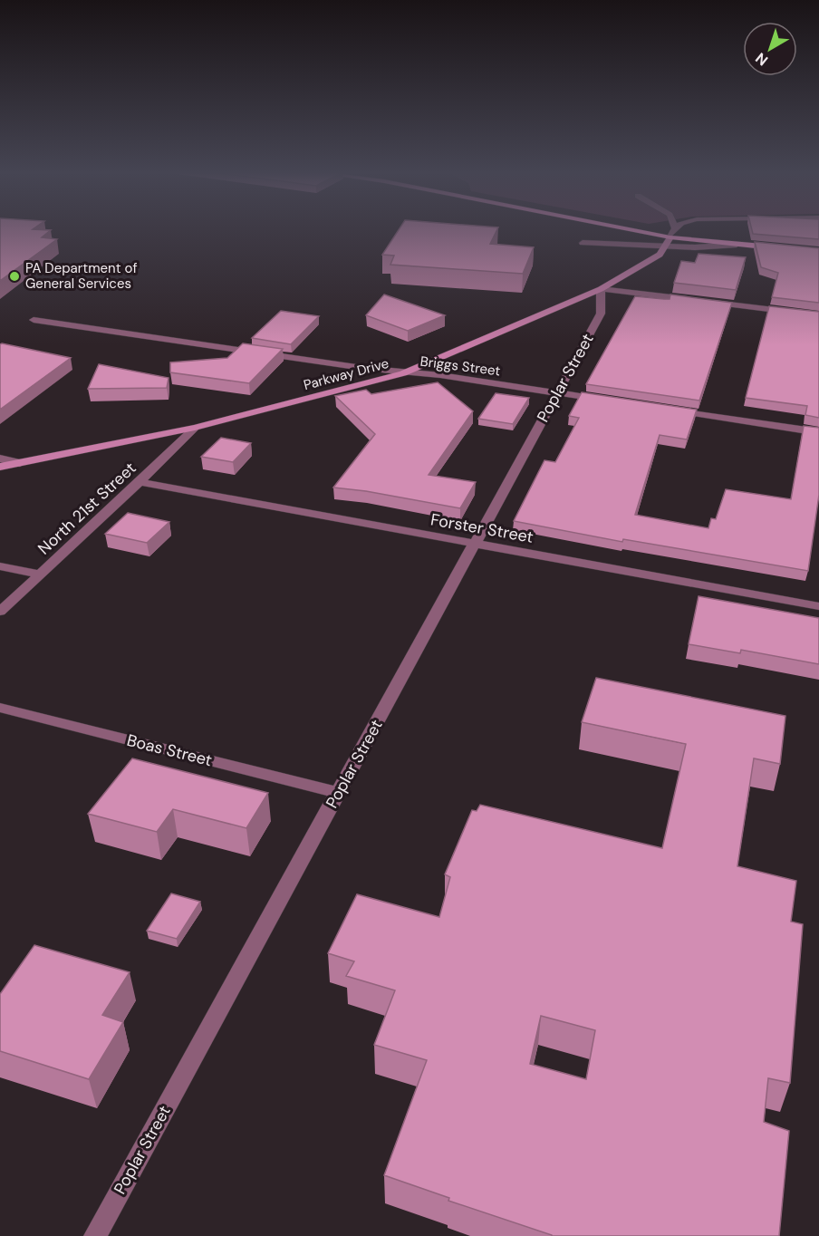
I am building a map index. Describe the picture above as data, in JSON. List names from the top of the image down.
{
  "streets": {
    "street": [
      "Briggs Street",
      "Parkway Drive",
      "Poplar Street",
      "North 21st Street",
      "Forster Street",
      "Boas Street"
    ]
  },
  "crossings": [
    ["Briggs Street", "Parkway Drive"],
    ["Briggs Street", "Poplar Street"],
    ["Parkway Drive", "Poplar Street"],
    ["Parkway Drive", "North 21st Street"],
    ["Poplar Street", "Forster Street"],
    ["Poplar Street", "Boas Street"],
    ["North 21st Street", "Forster Street"]
  ],
  "places": ["PA Department of General Services"],
  "north": "bottom left"
}
